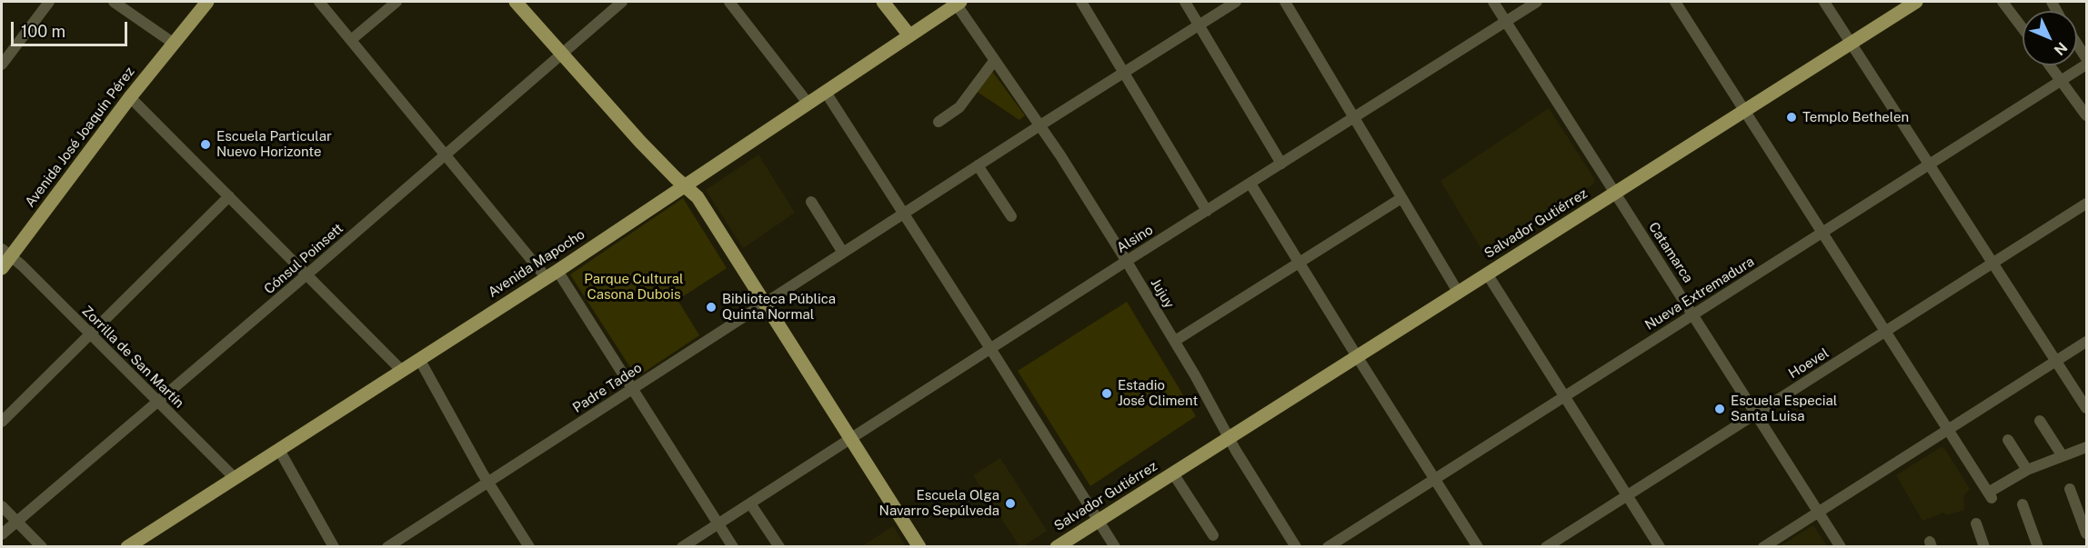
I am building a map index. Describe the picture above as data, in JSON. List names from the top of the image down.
{
  "streets": {
    "main road": ["Avenida José Joaquín Pérez", "Salvador Gutiérrez", "Avenida Mapocho"],
    "street": [
      "Alsino",
      "Catamarca",
      "Cónsul Poinsett",
      "Jujuy",
      "Nueva Extremadura",
      "Zorrilla de San Martín",
      "Hoevel",
      "Padre Tadeo"
    ]
  },
  "crossings": [
    ["Avenida José Joaquín Pérez", "Zorrilla de San Martín"],
    ["Salvador Gutiérrez", "Catamarca"],
    ["Salvador Gutiérrez", "Jujuy"],
    ["Alsino", "Catamarca"],
    ["Alsino", "Jujuy"],
    ["Catamarca", "Nueva Extremadura"],
    ["Catamarca", "Hoevel"],
    ["Cónsul Poinsett", "Zorrilla de San Martín"],
    ["Avenida Mapocho", "Jujuy"],
    ["Avenida Mapocho", "Zorrilla de San Martín"],
    ["Jujuy", "Padre Tadeo"]
  ],
  "parks": ["Parque Cultural Casona Dubois"],
  "places": [
    "Templo Bethelen",
    "Escuela Particular Nuevo Horizonte",
    "Biblioteca Pública Quinta Normal",
    "Estadio José Climent",
    "Escuela Especial Santa Luisa",
    "Escuela Olga Navarro Sepúlveda"
  ],
  "scale_bar": "100 m",
  "north": "bottom right"
}
